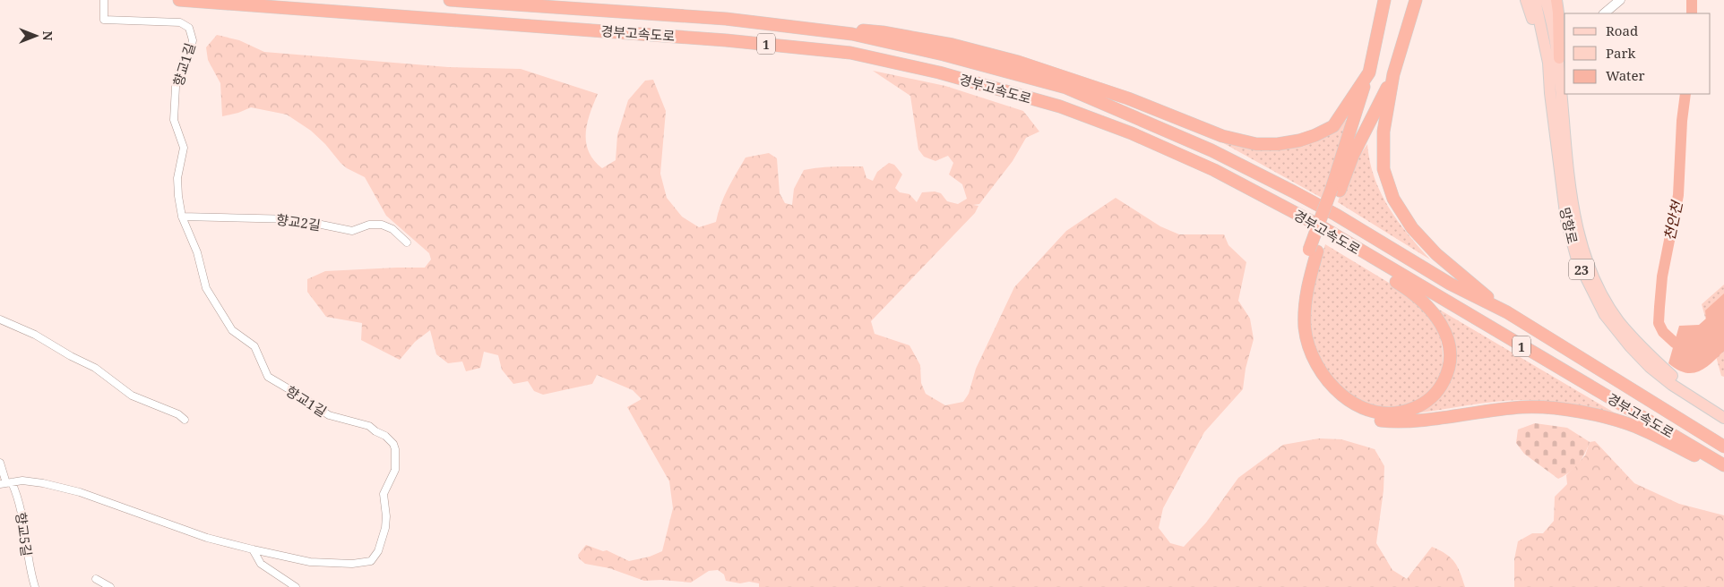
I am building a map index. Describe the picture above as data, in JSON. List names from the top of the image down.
{
  "streets": {
    "highway": ["경부고속도로", "1"],
    "main road": ["망향로", "23"],
    "street": ["향교1길", "향교2길", "향교5길"]
  },
  "crossings": [
    ["향교1길", "향교2길"],
    ["향교1길", "향교5길"]
  ],
  "water": ["천안천"],
  "legend": ["Road", "Park", "Water"],
  "north": "right"
}
